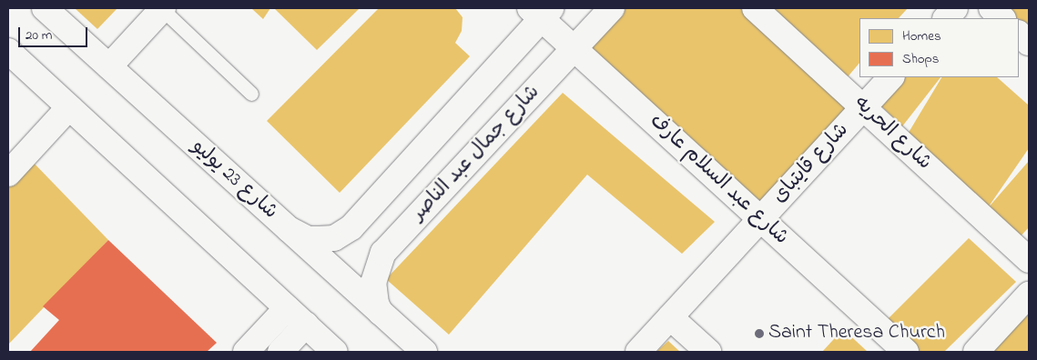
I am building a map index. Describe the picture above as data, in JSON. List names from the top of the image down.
{
  "streets": {
    "main road": [
      "شارع الحريه",
      "شارع جمال عبد الناصر",
      "شارع قايتباى",
      "شارع 23 يوليو",
      "شارع عبد السلام عارف"
    ]
  },
  "crossings": [
    ["شارع الحريه", "شارع قايتباى"],
    ["شارع جمال عبد الناصر", "شارع 23 يوليو"],
    ["شارع جمال عبد الناصر", "شارع عبد السلام عارف"],
    ["شارع قايتباى", "شارع عبد السلام عارف"]
  ],
  "places": ["Saint Theresa Church"],
  "legend": ["Homes", "Shops"],
  "scale_bar": "20 m"
}
